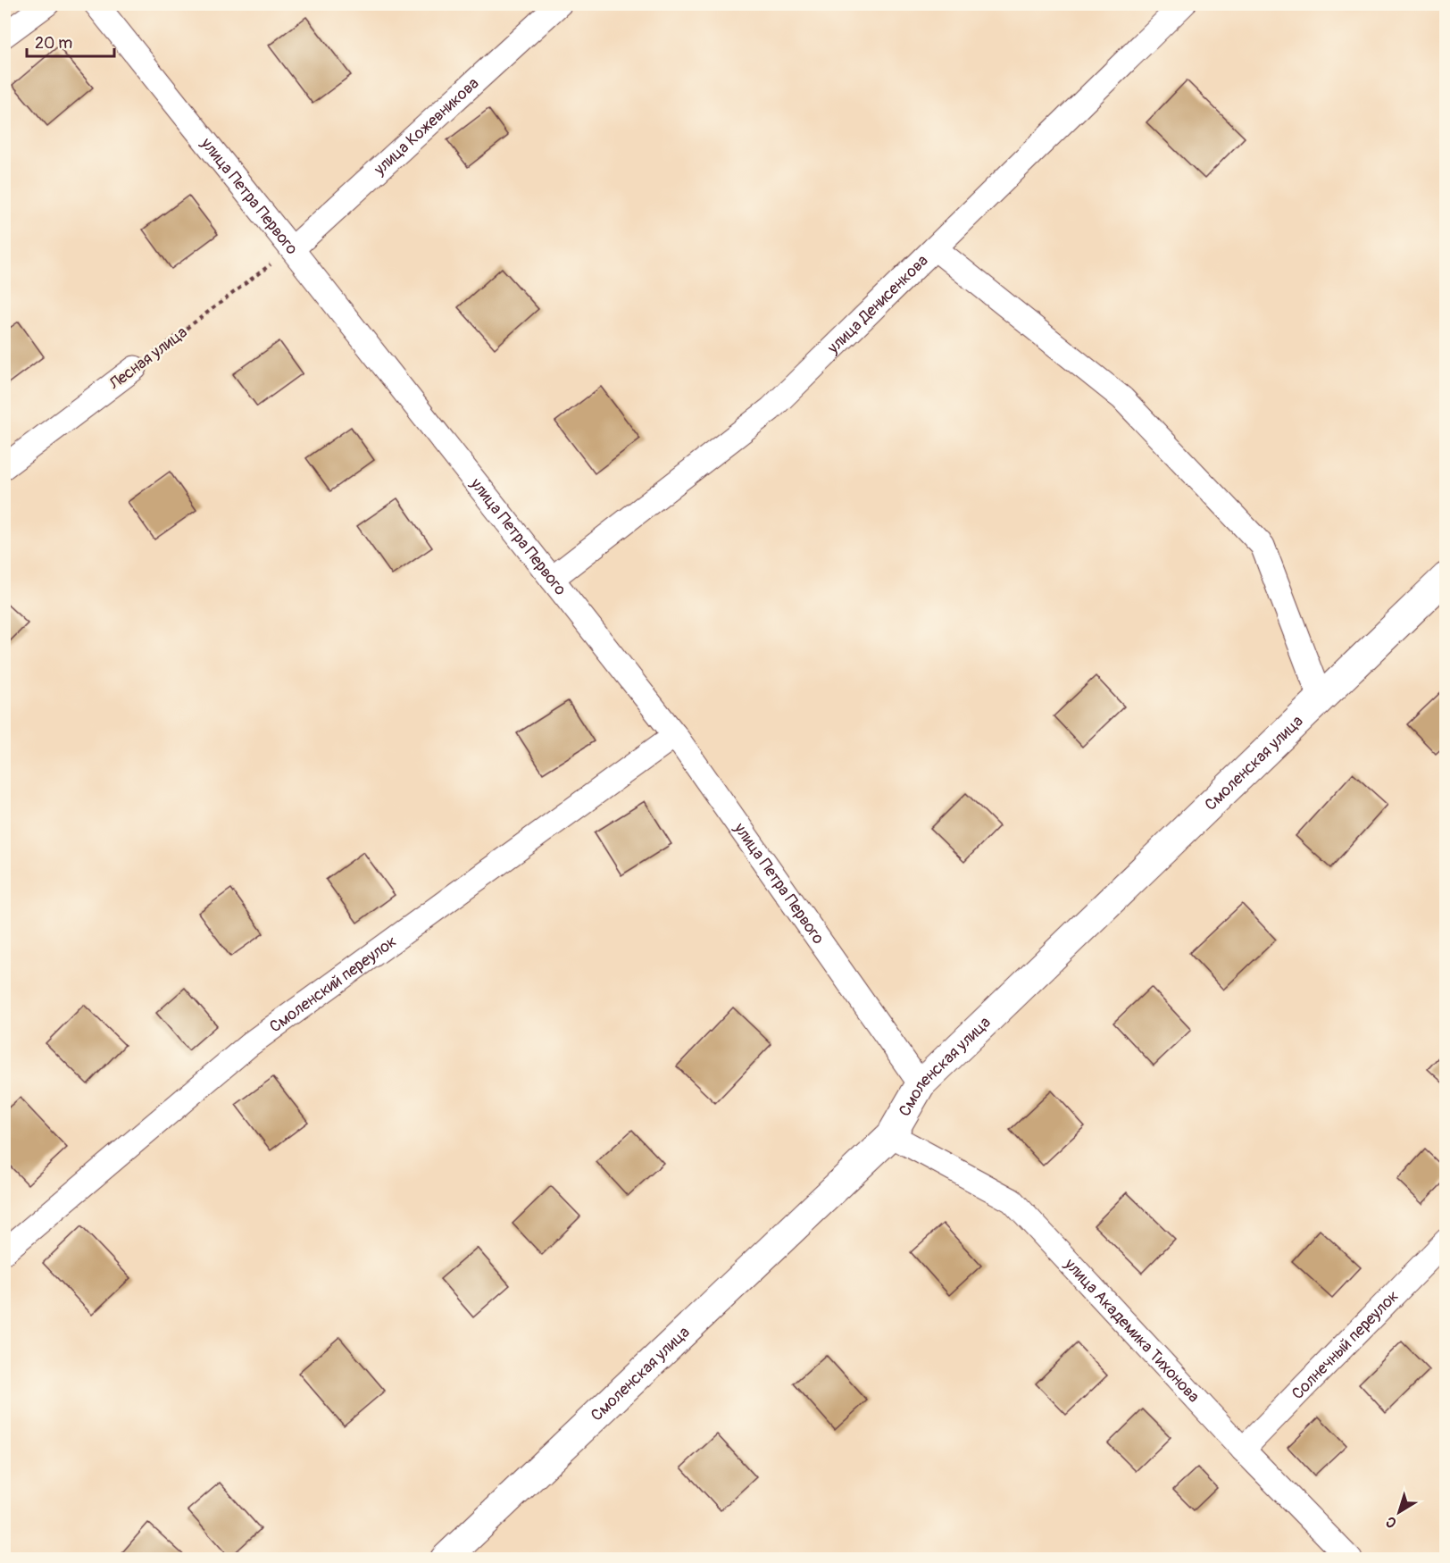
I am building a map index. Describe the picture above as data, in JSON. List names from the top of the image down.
{
  "streets": {
    "street": [
      "улица Кожевникова",
      "улица Петра Первого",
      "улица Денисенкова",
      "Лесная улица",
      "Смоленская улица",
      "Смоленский переулок",
      "улица Академика Тихонова",
      "Солнечный переулок"
    ]
  },
  "crossings": [
    ["улица Кожевникова", "улица Петра Первого"],
    ["улица Кожевникова", "Лесная улица"],
    ["улица Петра Первого", "улица Денисенкова"],
    ["улица Петра Первого", "Лесная улица"],
    ["улица Петра Первого", "Смоленская улица"],
    ["улица Петра Первого", "Смоленский переулок"],
    ["Смоленская улица", "улица Академика Тихонова"],
    ["улица Академика Тихонова", "Солнечный переулок"]
  ],
  "scale_bar": "20 m",
  "north": "bottom left"
}
